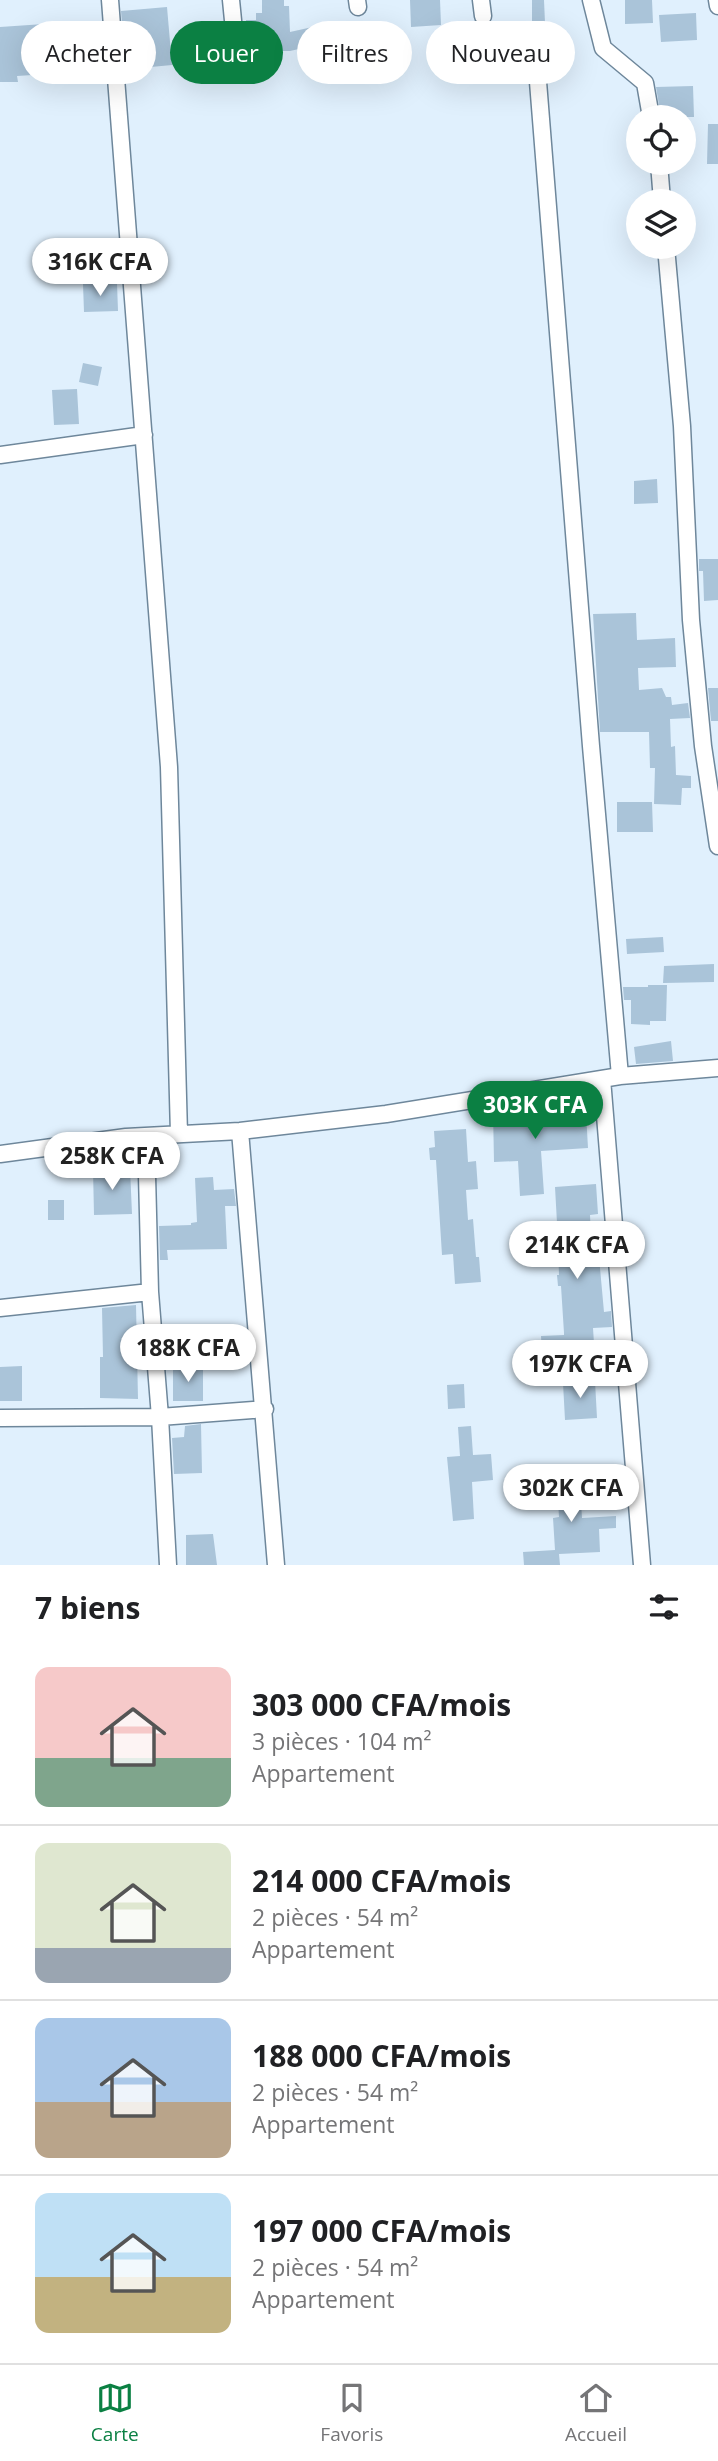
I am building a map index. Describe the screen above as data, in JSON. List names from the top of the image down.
{
  "page": {
    "chip": [
      "Acheter",
      "Louer",
      "Filtres",
      "Nouveau"
    ],
    "price": [
      "316K CFA",
      "303K CFA",
      "258K CFA",
      "214K CFA",
      "188K CFA",
      "197K CFA",
      "302K CFA"
    ],
    "heading": "7 biens",
    "list": [
      {
        "name": "303 000 CFA/mois",
        "note": "3 pièces · 104 m² · Appartement"
      },
      {
        "name": "214 000 CFA/mois",
        "note": "2 pièces · 54 m² · Appartement"
      },
      {
        "name": "188 000 CFA/mois",
        "note": "2 pièces · 54 m² · Appartement"
      },
      {
        "name": "197 000 CFA/mois",
        "note": "2 pièces · 54 m² · Appartement"
      }
    ],
    "tabs": ["Carte", "Favoris", "Accueil"]
  }
}
